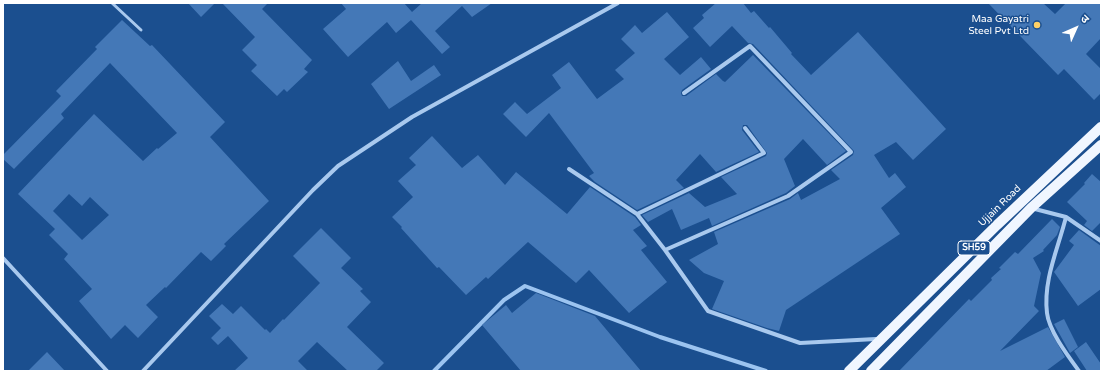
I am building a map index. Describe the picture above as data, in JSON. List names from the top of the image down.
{
  "streets": {
    "main road": ["Ujjain Road", "SH59"]
  },
  "places": ["Maa Gayatri Steel Pvt Ltd"],
  "north": "top right"
}
